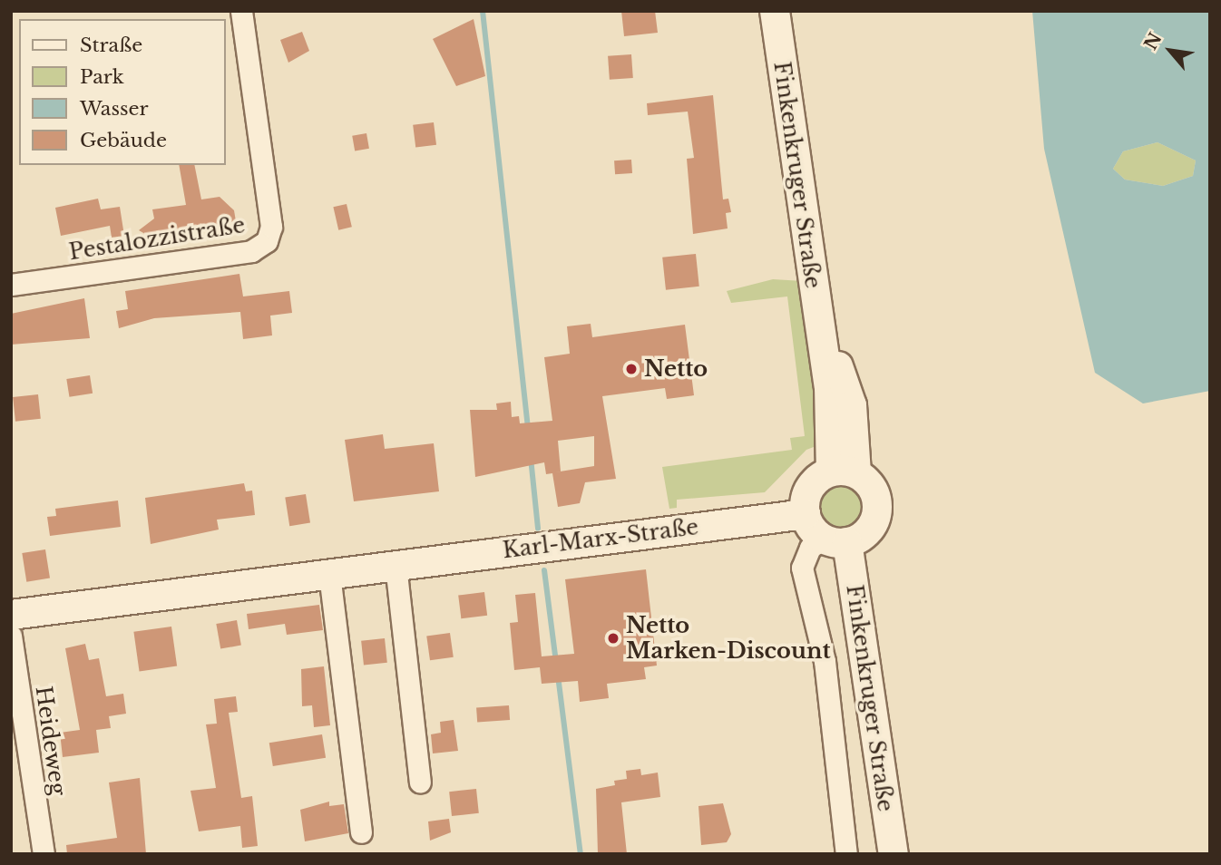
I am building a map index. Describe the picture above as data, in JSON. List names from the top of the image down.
{
  "streets": {
    "main road": ["Finkenkruger Straße", "Karl-Marx-Straße"],
    "street": ["Pestalozzistraße", "Heideweg"]
  },
  "crossings": [
    ["Finkenkruger Straße", "Karl-Marx-Straße"]
  ],
  "places": ["Netto", "Netto Marken-Discount"],
  "legend": [
    "Straße",
    "Park",
    "Wasser",
    "Gebäude"
  ],
  "north": "top left"
}
